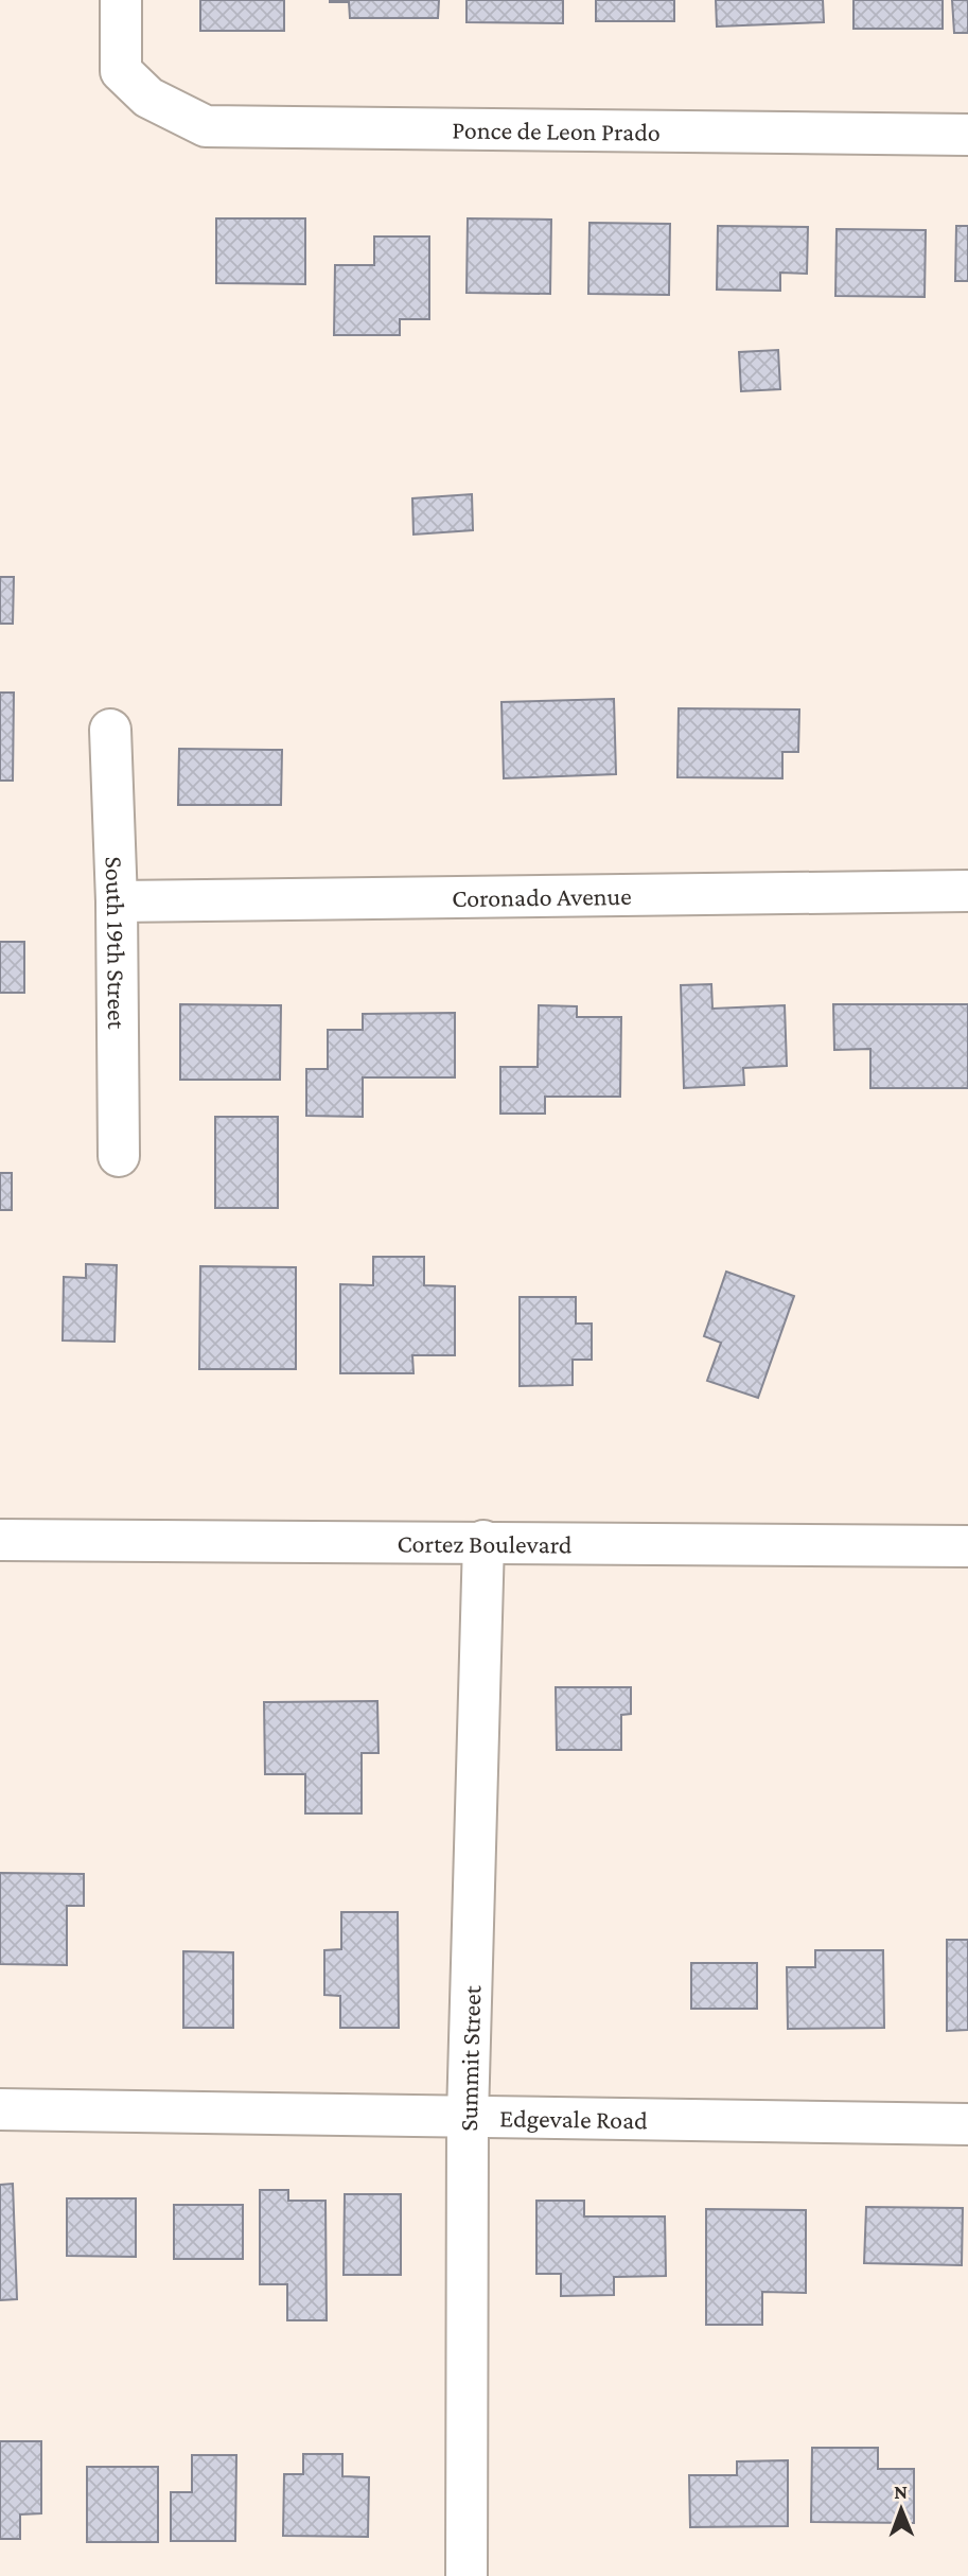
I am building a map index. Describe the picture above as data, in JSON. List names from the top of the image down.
{
  "streets": {
    "street": [
      "Ponce de Leon Prado",
      "Coronado Avenue",
      "South 19th Street",
      "Cortez Boulevard",
      "Summit Street",
      "Edgevale Road"
    ]
  },
  "crossings": [
    ["Coronado Avenue", "South 19th Street"],
    ["Cortez Boulevard", "Summit Street"],
    ["Summit Street", "Edgevale Road"]
  ],
  "north": "top"
}
